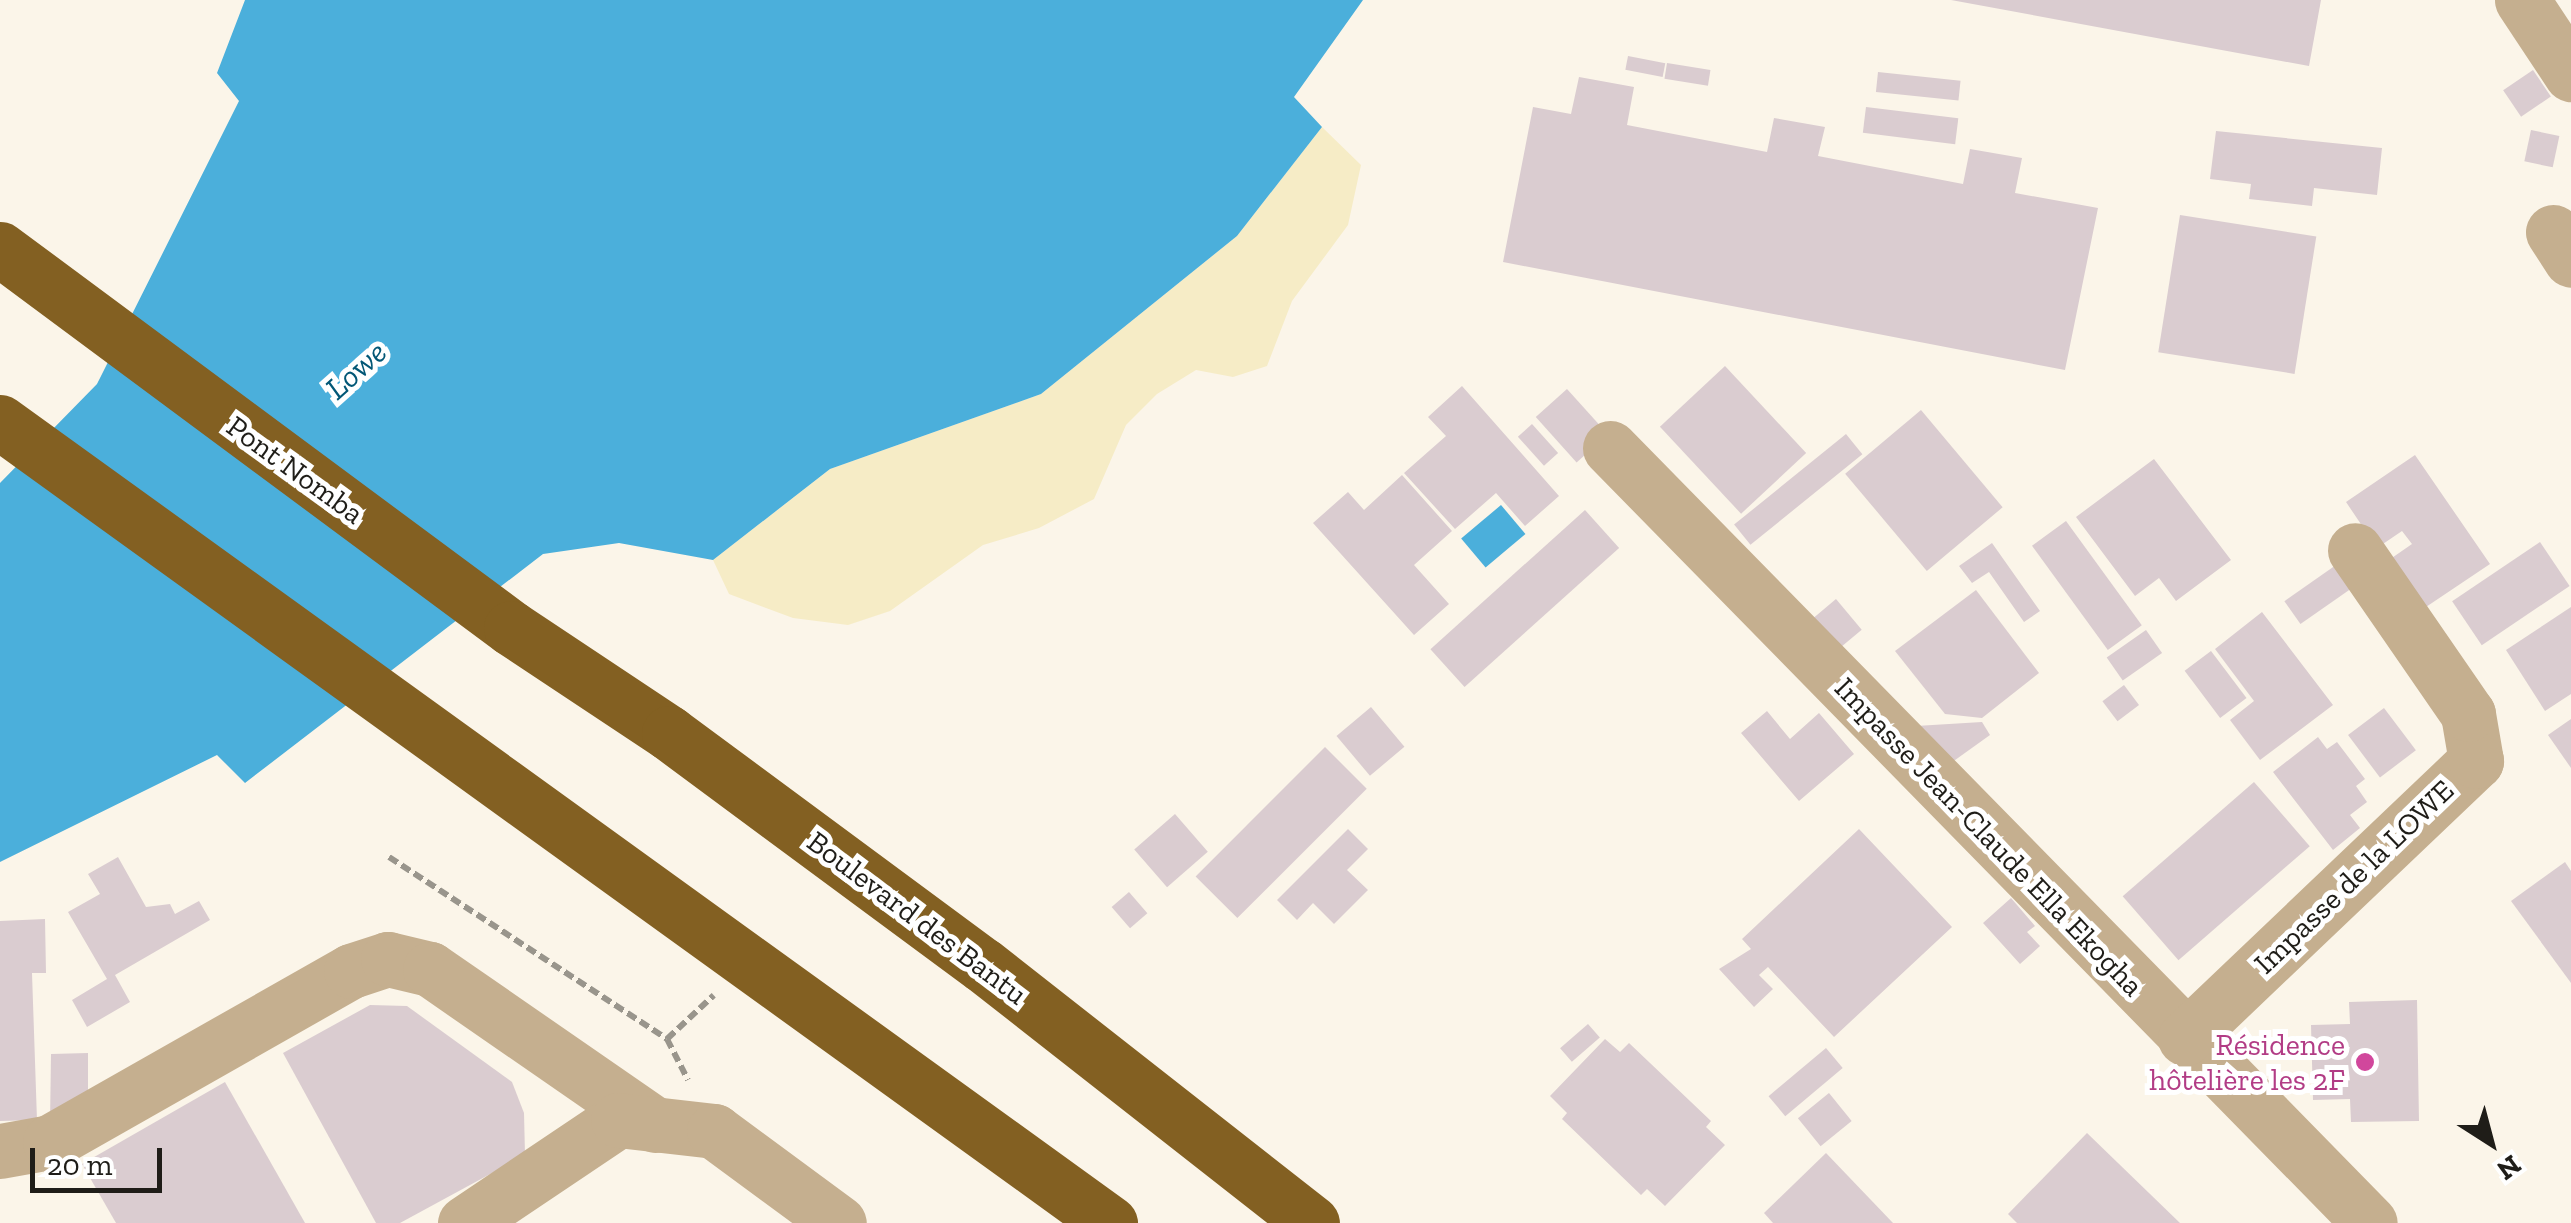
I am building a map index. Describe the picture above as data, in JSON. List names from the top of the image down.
{
  "streets": {
    "highway": ["Pont Nomba", "Boulevard des Bantu"],
    "street": ["Impasse Jean-Claude Ella Ekogha", "Impasse de la LOWE"]
  },
  "crossings": [
    ["Pont Nomba", "Boulevard des Bantu"],
    ["Impasse Jean-Claude Ella Ekogha", "Impasse de la LOWE"]
  ],
  "water": ["Lowe"],
  "places": ["Résidence hôtelière les 2F"],
  "scale_bar": "20 m",
  "north": "bottom right"
}
